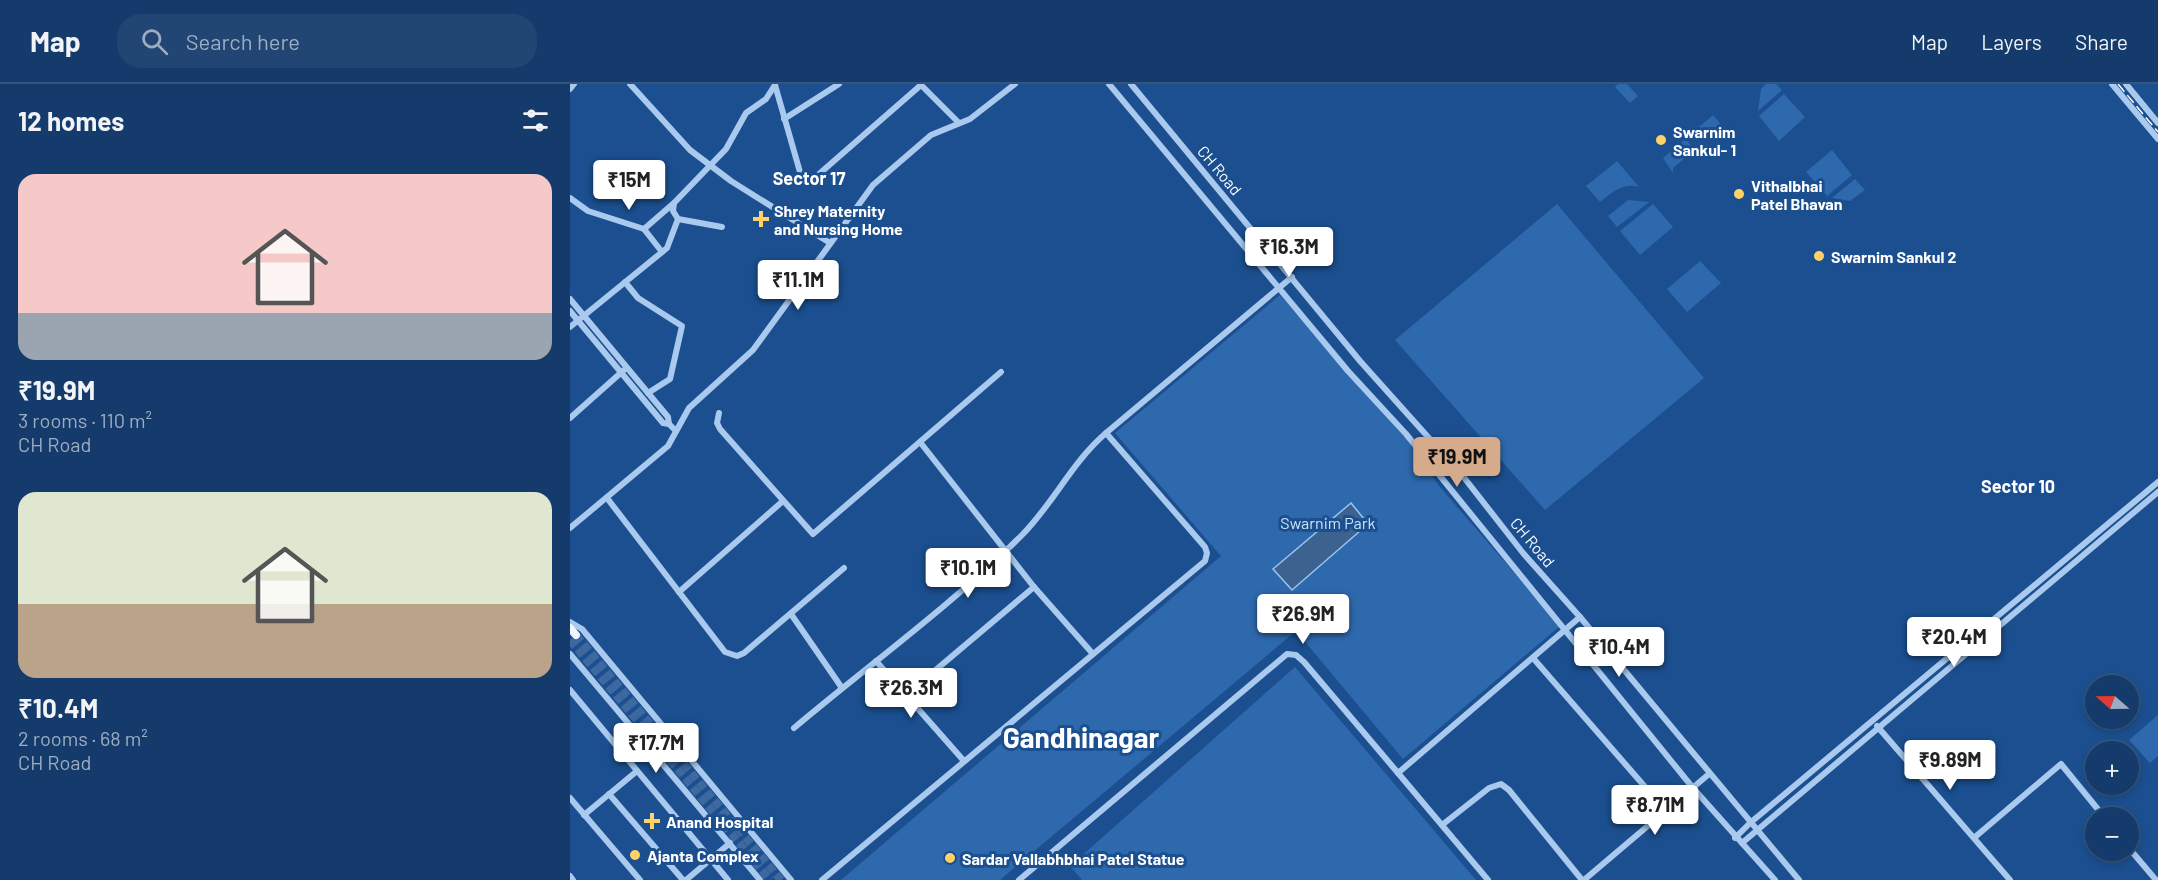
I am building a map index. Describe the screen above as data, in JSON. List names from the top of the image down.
{
  "streets": {
    "street": ["CH Road"]
  },
  "districts": ["Sector 17", "Sector 10", "Gandhinagar"],
  "parks": ["Swarnim Park"],
  "places": {
    "other": [
      "Swarnim Sankul- 1",
      "Vithalbhai Patel Bhavan",
      "Swarnim Sankul 2",
      "Ajanta Complex",
      "Sardar Vallabhbhai Patel Statue"
    ],
    "health": ["Shrey Maternity and Nursing Home", "Anand Hospital"]
  },
  "north": "left",
  "page": {
    "header": "Map",
    "search": "Search here",
    "nav": ["Map", "Layers", "Share"],
    "heading": "12 homes",
    "list": [
      {
        "name": "₹19.9M",
        "note": "3 rooms · 110 m² · CH Road"
      },
      {
        "name": "₹10.4M",
        "note": "2 rooms · 68 m² · CH Road"
      }
    ],
    "price": [
      "₹15M",
      "₹16.3M",
      "₹11.1M",
      "₹19.9M",
      "₹10.1M",
      "₹26.9M",
      "₹20.4M",
      "₹10.4M",
      "₹26.3M",
      "₹17.7M",
      "₹9.89M",
      "₹8.71M"
    ],
    "map_buttons": ["+", "−"]
  }
}
